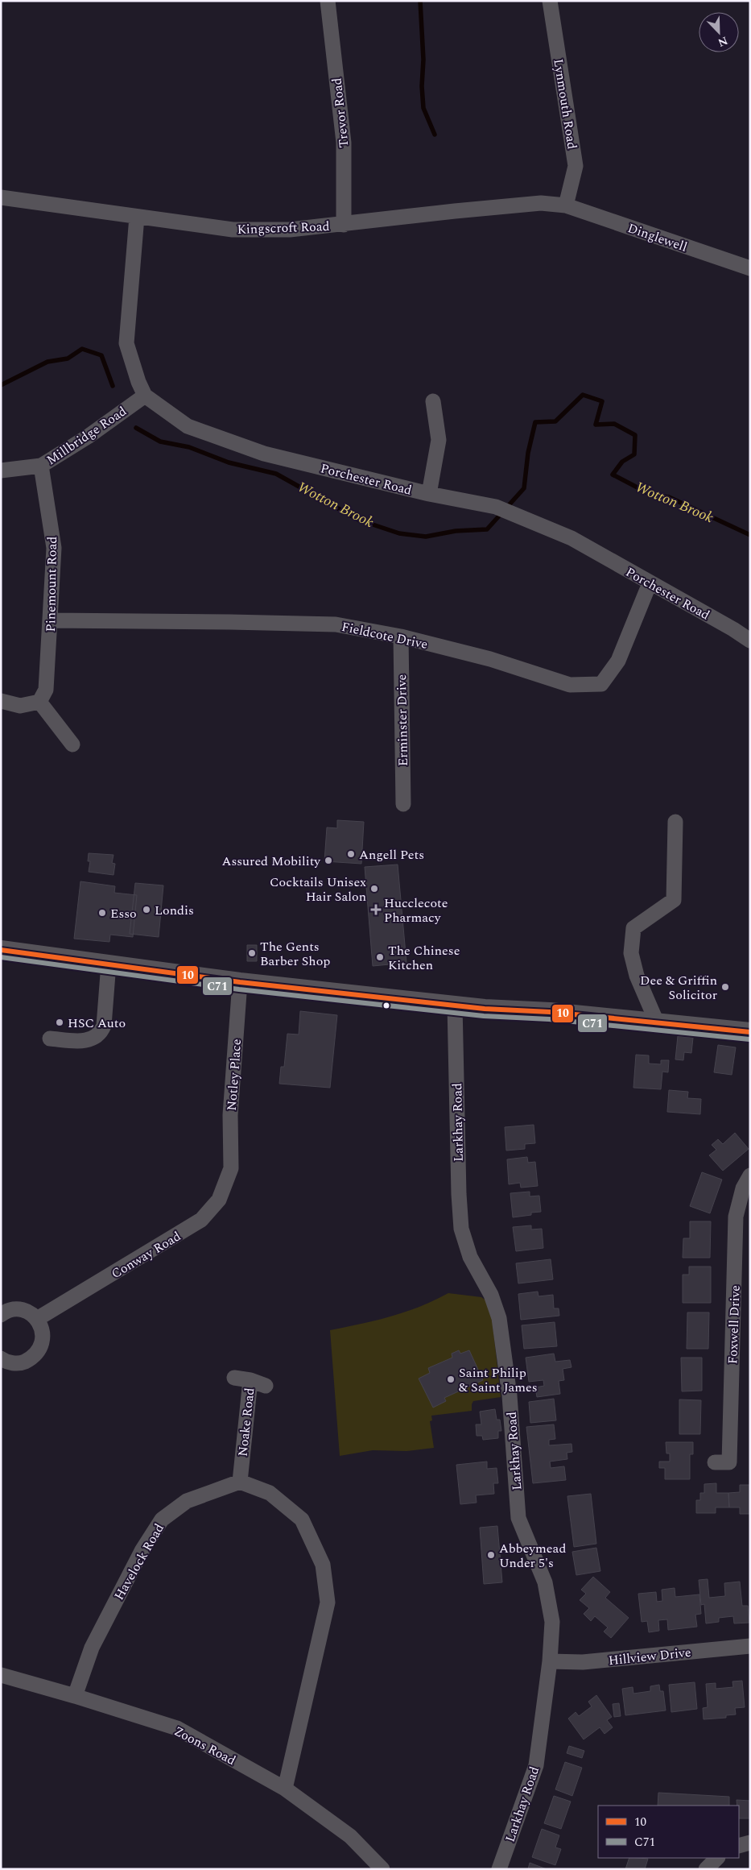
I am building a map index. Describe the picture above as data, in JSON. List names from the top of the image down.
{
  "streets": {
    "street": [
      "Lynmouth Road",
      "Trevor Road",
      "Kingscroft Road",
      "Dinglewell",
      "Millbridge Road",
      "Porchester Road",
      "Pinemount Road",
      "Fieldcote Drive",
      "Erminster Drive",
      "Notley Place",
      "Larkhay Road",
      "Conway Road",
      "Foxwell Drive",
      "Noake Road",
      "Havelock Road",
      "Hillview Drive",
      "Zoons Road"
    ]
  },
  "crossings": [
    ["Lynmouth Road", "Kingscroft Road"],
    ["Lynmouth Road", "Dinglewell"],
    ["Trevor Road", "Kingscroft Road"],
    ["Kingscroft Road", "Dinglewell"],
    ["Millbridge Road", "Porchester Road"],
    ["Millbridge Road", "Pinemount Road"],
    ["Porchester Road", "Fieldcote Drive"],
    ["Pinemount Road", "Fieldcote Drive"],
    ["Fieldcote Drive", "Erminster Drive"],
    ["Notley Place", "Conway Road"],
    ["Larkhay Road", "Hillview Drive"],
    ["Noake Road", "Havelock Road"],
    ["Havelock Road", "Zoons Road"]
  ],
  "water": ["Wotton Brook"],
  "places": {
    "other": [
      "Angell Pets",
      "Assured Mobility",
      "Cocktails Unisex Hair Salon",
      "Londis",
      "Esso",
      "The Gents Barber Shop",
      "The Chinese Kitchen",
      "Dee & Griffin Solicitor",
      "HSC Auto",
      "Saint Philip & Saint James",
      "Abbeymead Under 5's"
    ],
    "health": ["Hucclecote Pharmacy"]
  },
  "lines": ["transit line 10", "transit line C71"],
  "legend": ["10", "C71"],
  "north": "bottom right"
}
